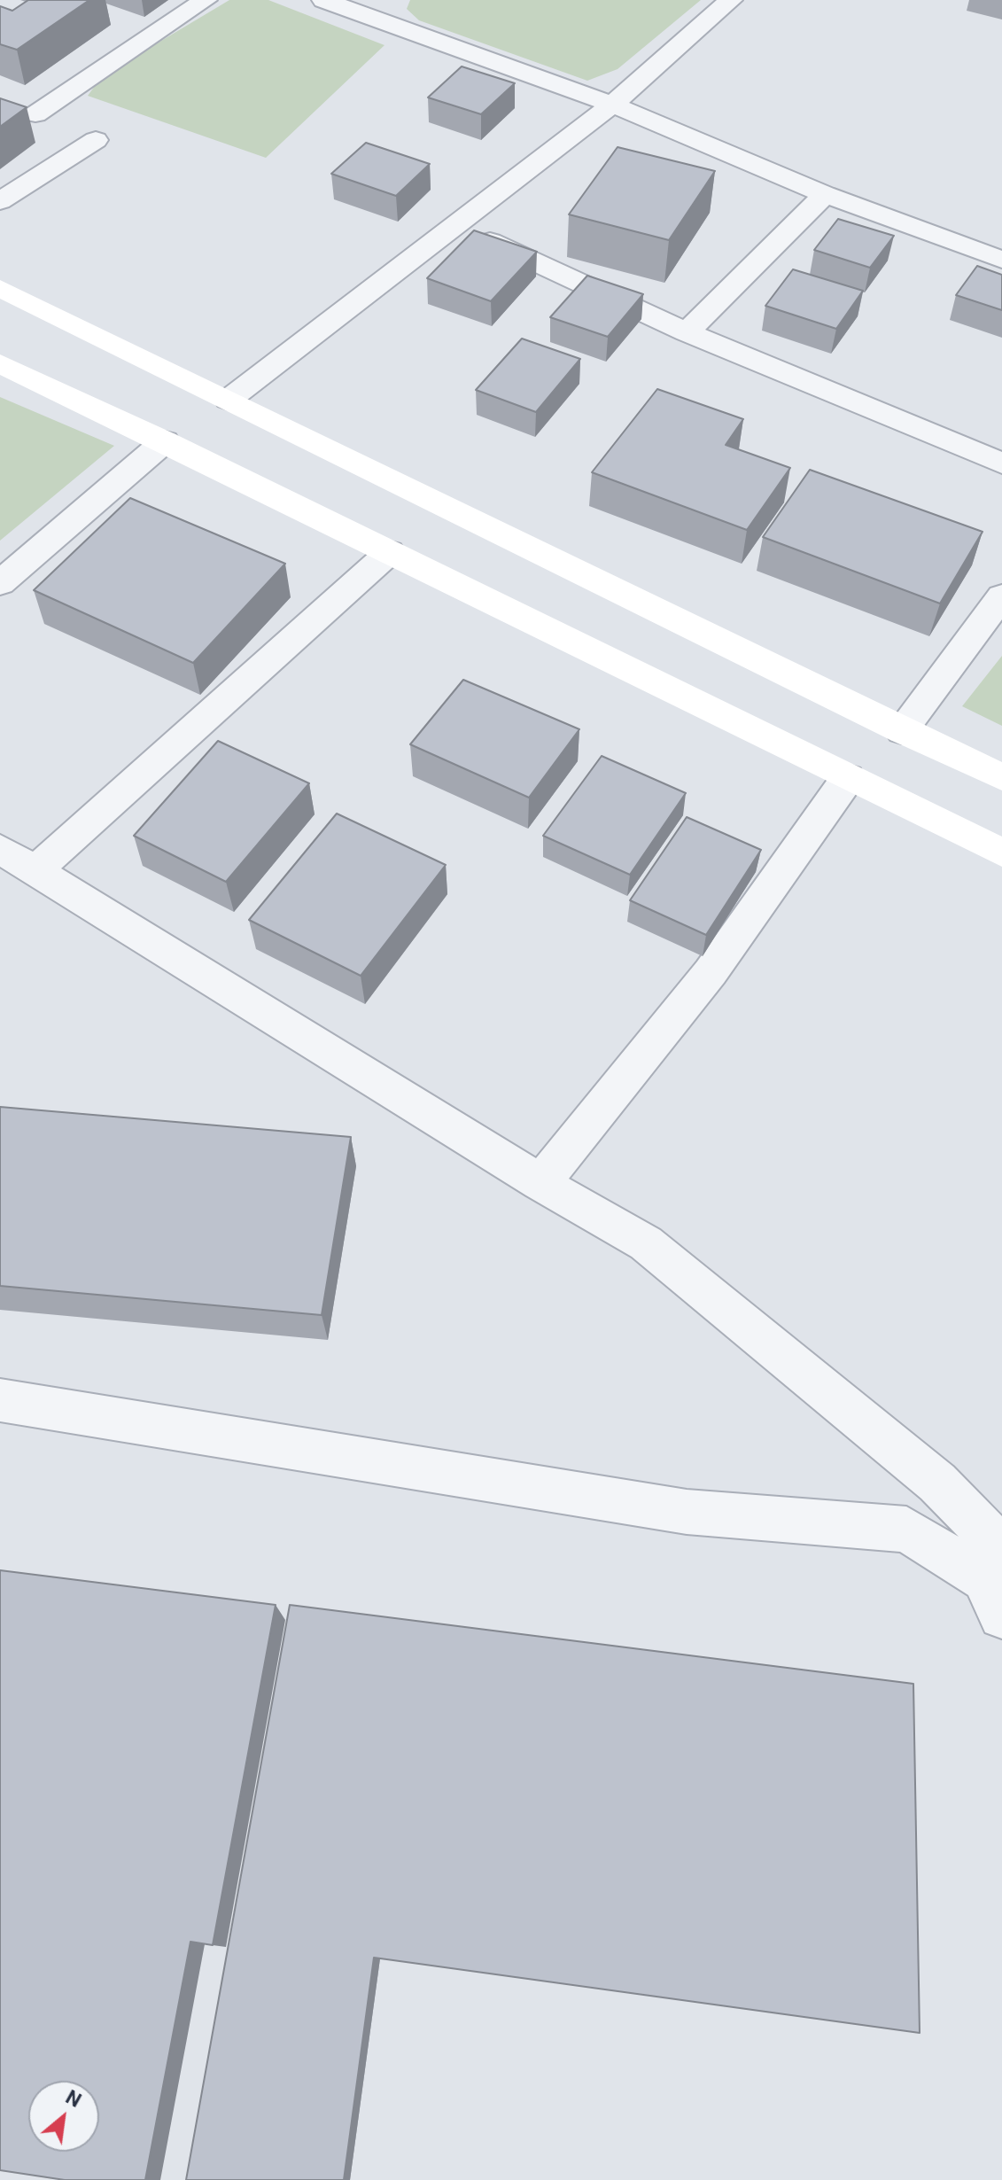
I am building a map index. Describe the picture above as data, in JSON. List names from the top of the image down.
{
  "north": "top right"
}
